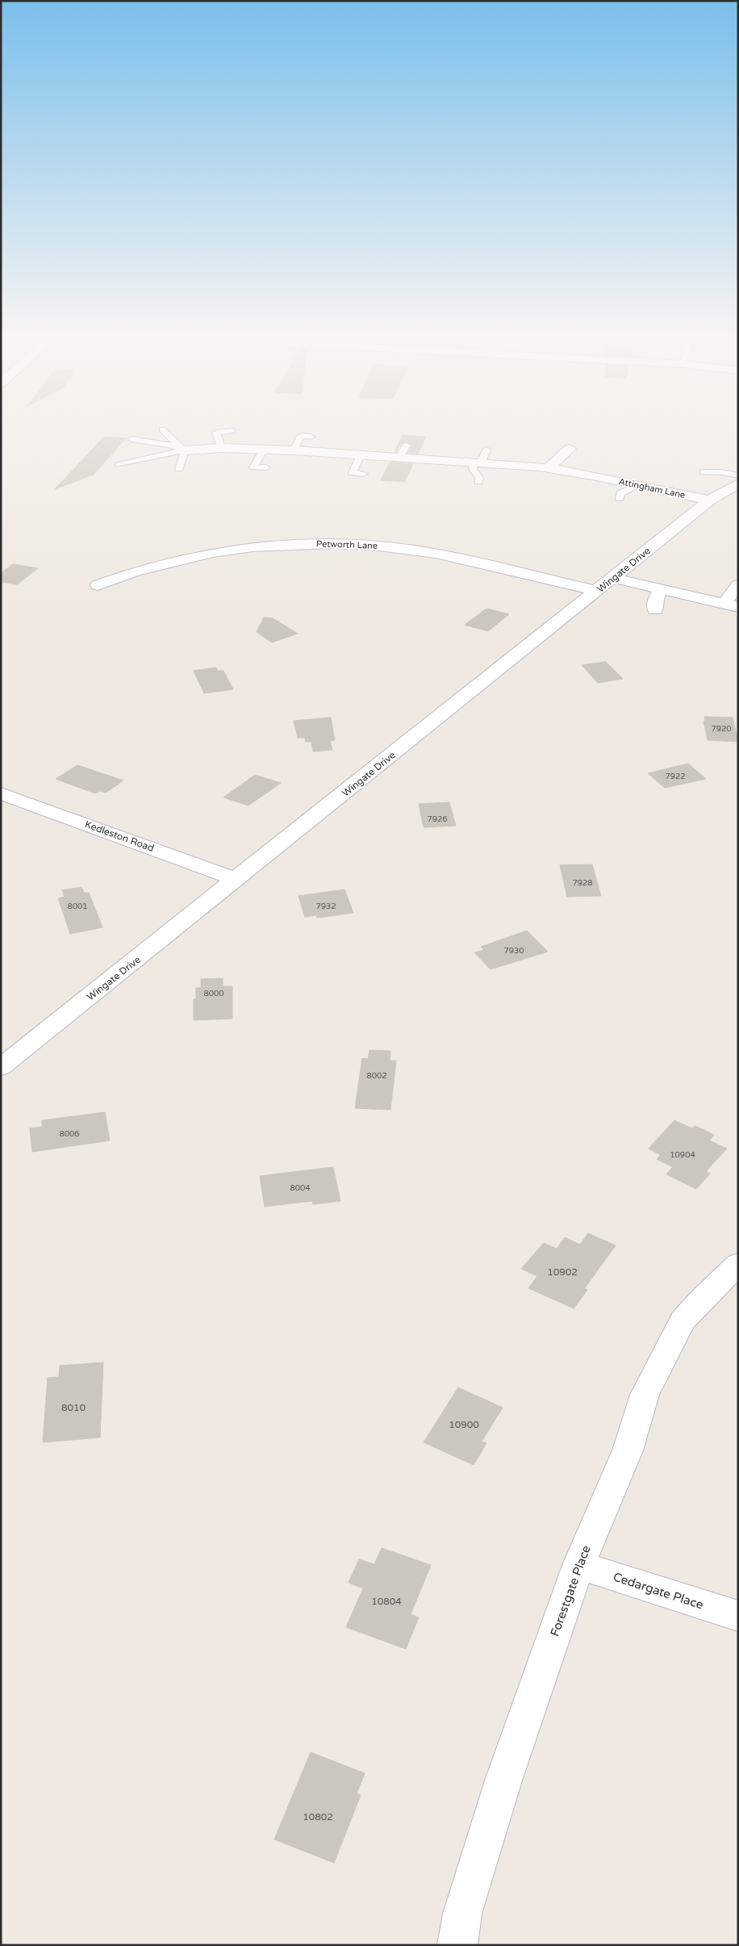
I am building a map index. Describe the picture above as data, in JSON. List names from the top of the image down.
{
  "streets": {
    "street": [
      "Attingham Lane",
      "Petworth Lane",
      "Wingate Drive",
      "Kedleston Road",
      "Forestgate Place",
      "Cedargate Place"
    ]
  },
  "crossings": [
    ["Attingham Lane", "Wingate Drive"],
    ["Petworth Lane", "Wingate Drive"],
    ["Wingate Drive", "Kedleston Road"],
    ["Forestgate Place", "Cedargate Place"]
  ],
  "house_numbers": [
    "7920",
    "7922",
    "7926",
    "7928",
    "8001",
    "7932",
    "7930",
    "8000",
    "8002",
    "8006",
    "10904",
    "8004",
    "10902",
    "8010",
    "10900",
    "10804",
    "10802"
  ]
}
